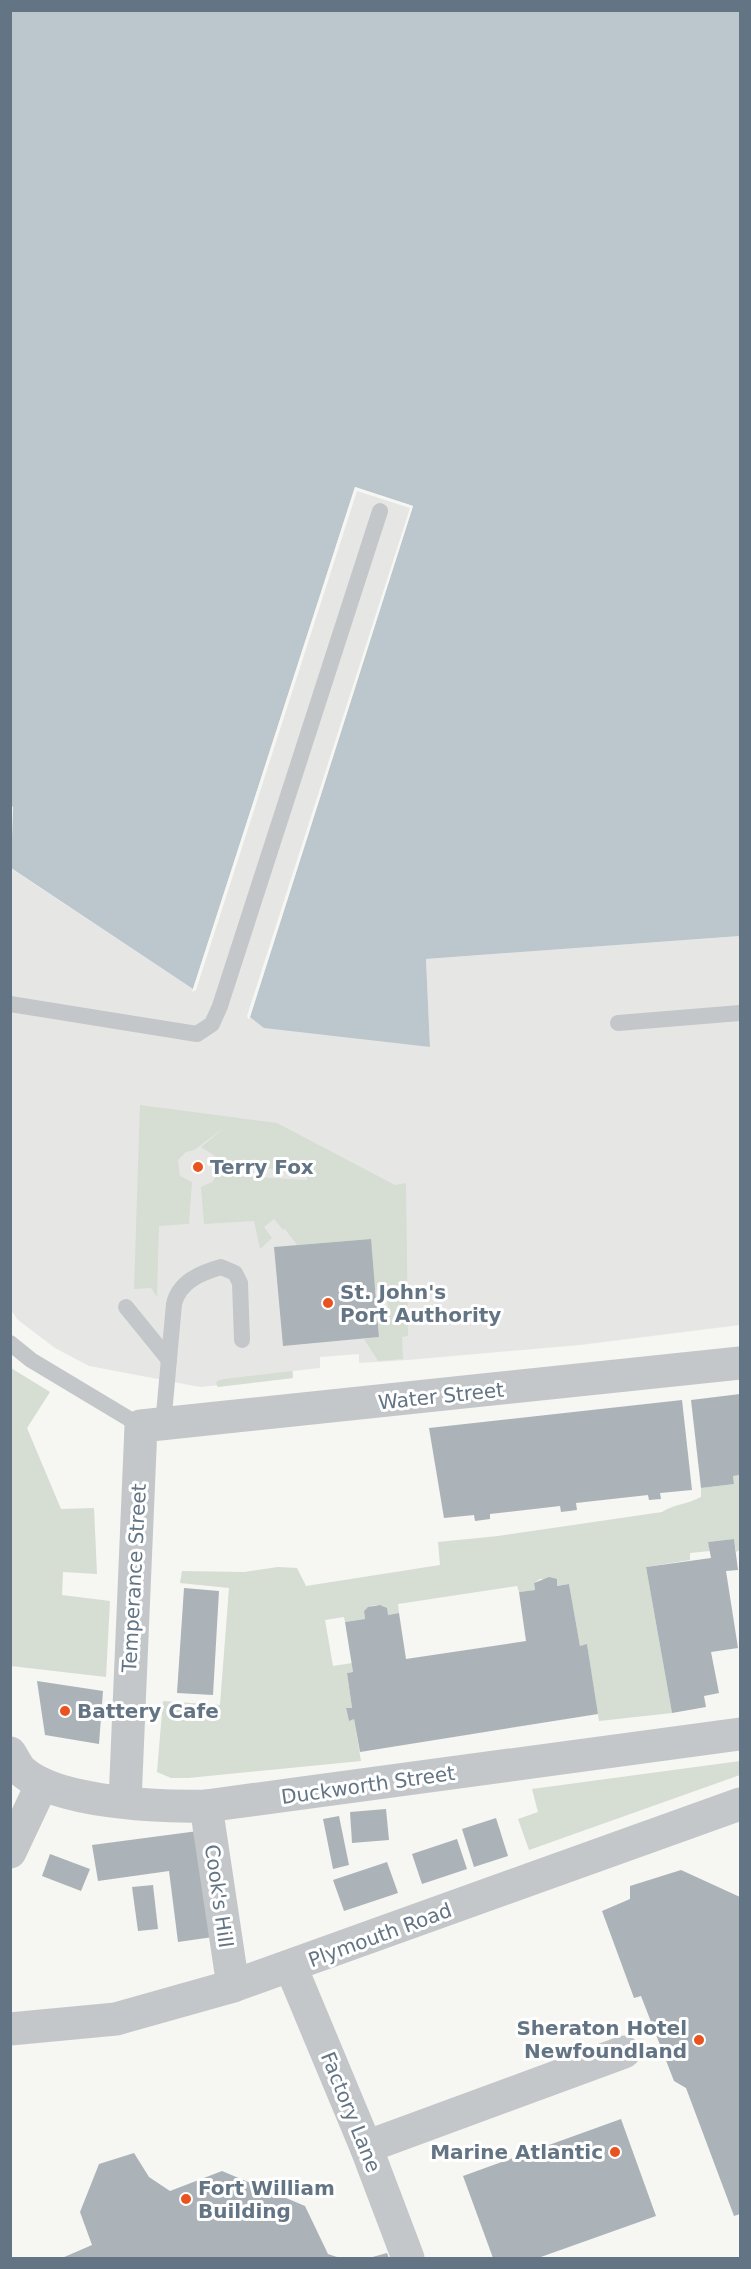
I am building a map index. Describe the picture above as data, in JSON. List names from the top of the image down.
{
  "streets": {
    "street": [
      "Water Street",
      "Temperance Street",
      "Duckworth Street",
      "Cook's Hill",
      "Plymouth Road",
      "Factory Lane"
    ]
  },
  "crossings": [
    ["Water Street", "Temperance Street"],
    ["Temperance Street", "Duckworth Street"],
    ["Duckworth Street", "Cook's Hill"],
    ["Cook's Hill", "Plymouth Road"],
    ["Plymouth Road", "Factory Lane"]
  ],
  "places": [
    "Terry Fox",
    "St. John's Port Authority",
    "Battery Cafe",
    "Sheraton Hotel Newfoundland",
    "Marine Atlantic",
    "Fort William Building"
  ]
}
